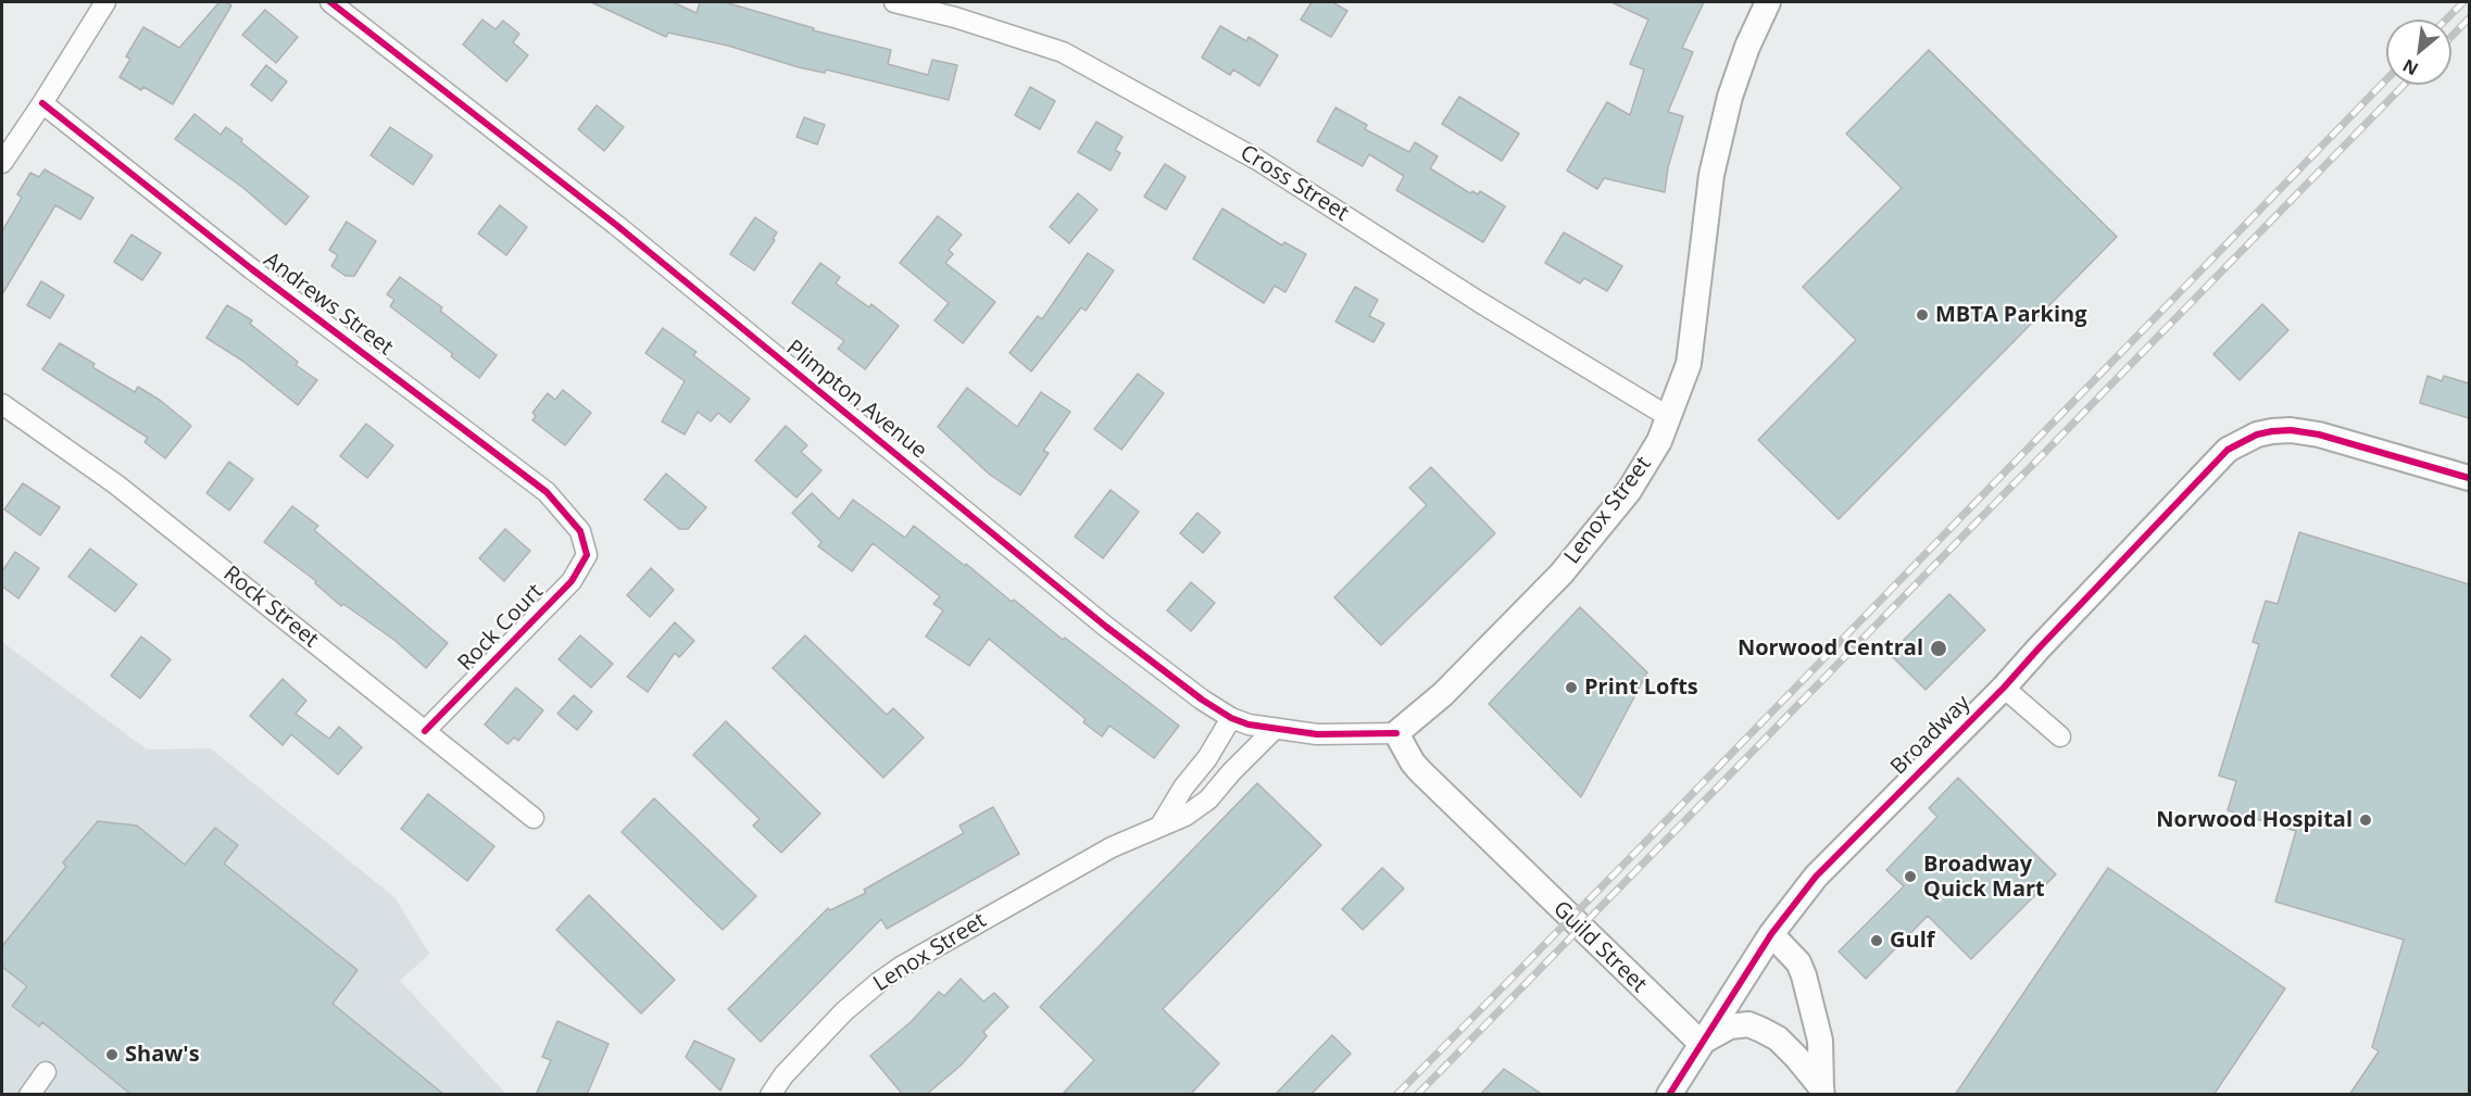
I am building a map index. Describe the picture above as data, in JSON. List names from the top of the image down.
{
  "streets": {
    "street": [
      "Cross Street",
      "Andrews Street",
      "Plimpton Avenue",
      "Lenox Street",
      "Rock Street",
      "Rock Court",
      "Broadway",
      "Guild Street"
    ]
  },
  "crossings": [
    ["Cross Street", "Lenox Street"],
    ["Andrews Street", "Rock Court"],
    ["Plimpton Avenue", "Lenox Street"],
    ["Plimpton Avenue", "Guild Street"],
    ["Lenox Street", "Guild Street"],
    ["Rock Street", "Rock Court"],
    ["Broadway", "Guild Street"]
  ],
  "places": [
    "MBTA Parking",
    "Norwood Central",
    "Print Lofts",
    "Norwood Hospital",
    "Broadway Quick Mart",
    "Gulf",
    "Shaw's"
  ],
  "north": "bottom left"
}
